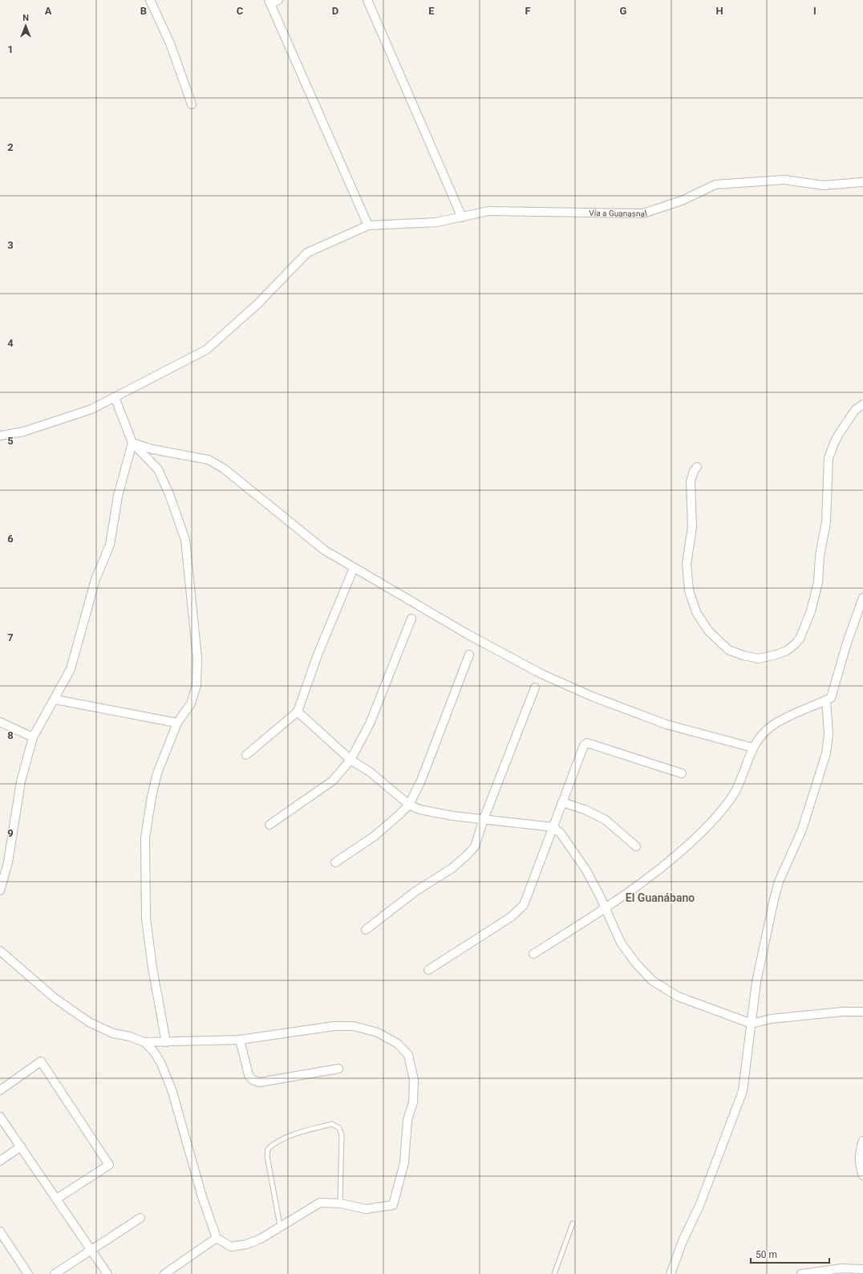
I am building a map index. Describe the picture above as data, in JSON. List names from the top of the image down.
{
  "streets": {
    "street": ["Vía a Guanasnal"]
  },
  "districts": ["El Guanábano"],
  "scale_bar": "50 m",
  "north": "top",
  "grid": {
    "columns": [
      "A",
      "B",
      "C",
      "D",
      "E",
      "F",
      "G",
      "H",
      "I"
    ],
    "rows": [
      "1",
      "2",
      "3",
      "4",
      "5",
      "6",
      "7",
      "8",
      "9"
    ]
  }
}
